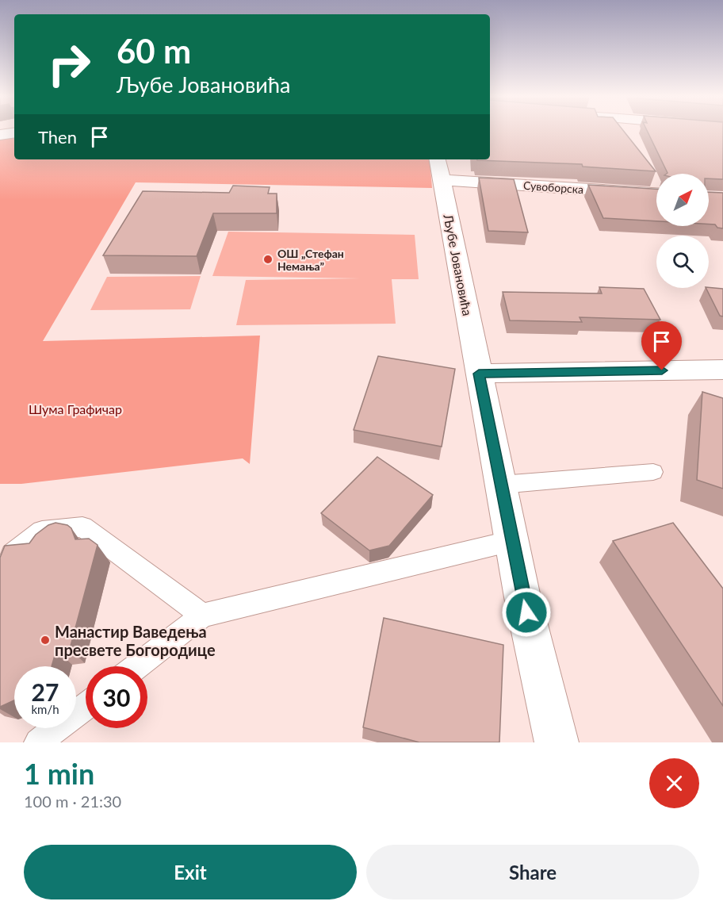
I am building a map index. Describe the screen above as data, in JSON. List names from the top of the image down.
{
  "streets": {
    "street": ["Сувоборска", "Љубе Јовановића"]
  },
  "crossings": [
    ["Сувоборска", "Љубе Јовановића"]
  ],
  "parks": ["Шума Графичар"],
  "places": ["ОШ „Стефан Немања”", "Манастир Ваведења пресвете Богородице"],
  "north": "top right",
  "page": {
    "turn": ["60 m", "Љубе Јовановића"],
    "then": "Then",
    "speed": "27 km/h",
    "limit": "30",
    "heading": ["1 min", "100 m · 21:30"],
    "buttons": ["Exit", "Share"]
  }
}
